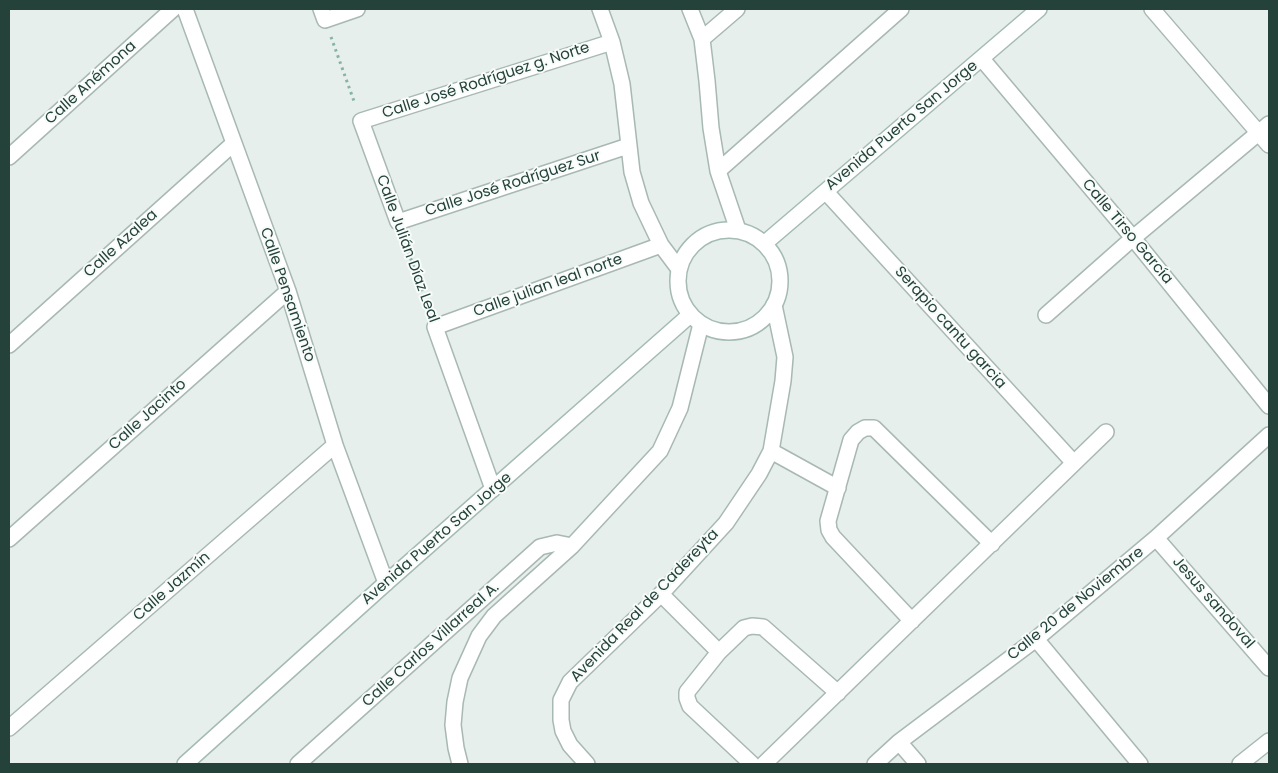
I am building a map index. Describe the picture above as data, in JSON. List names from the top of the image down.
{
  "streets": {
    "street": [
      "Calle José Rodríguez g. Norte",
      "Calle Anémona",
      "Avenida Puerto San Jorge",
      "Calle José Rodríguez Sur",
      "Calle Tirso García",
      "Calle Azalea",
      "Calle Julián Díaz Leal",
      "Calle julian leal norte",
      "Calle Pensamiento",
      "Serapio cantu garcia",
      "Calle Jacinto",
      "Calle Jazmín",
      "Jesus sandoval",
      "Calle 20 de Noviembre",
      "Avenida Real de Cadereyta",
      "Calle Carlos Villarreal A."
    ]
  },
  "crossings": [
    ["Calle José Rodríguez g. Norte", "Calle Julián Díaz Leal"],
    ["Avenida Puerto San Jorge", "Calle Tirso García"],
    ["Avenida Puerto San Jorge", "Calle Julián Díaz Leal"],
    ["Avenida Puerto San Jorge", "Calle Pensamiento"],
    ["Avenida Puerto San Jorge", "Serapio cantu garcia"],
    ["Avenida Puerto San Jorge", "Avenida Real de Cadereyta"],
    ["Calle José Rodríguez Sur", "Calle Julián Díaz Leal"],
    ["Calle Azalea", "Calle Pensamiento"],
    ["Calle Julián Díaz Leal", "Calle julian leal norte"],
    ["Calle Pensamiento", "Calle Jacinto"],
    ["Calle Pensamiento", "Calle Jazmín"],
    ["Jesus sandoval", "Calle 20 de Noviembre"]
  ]
}
